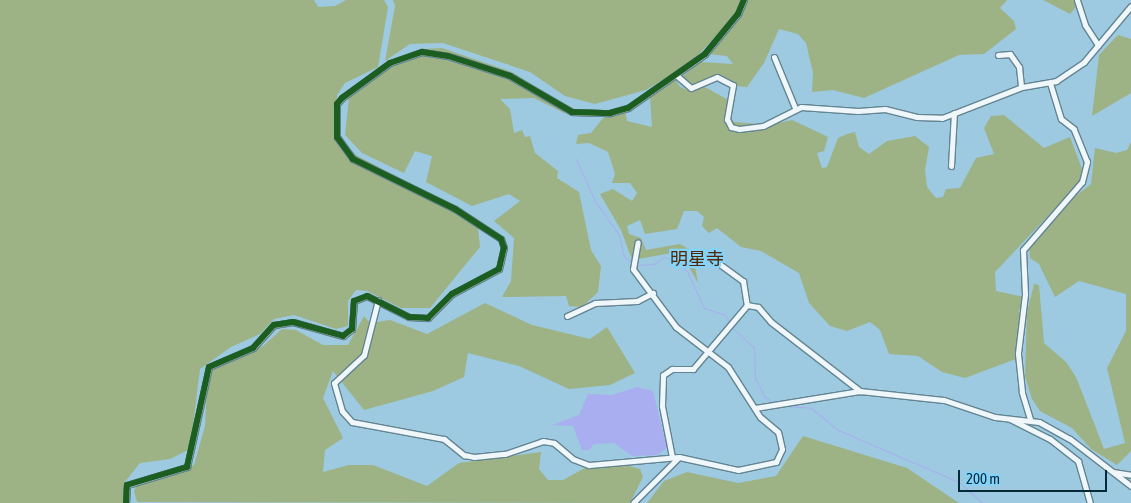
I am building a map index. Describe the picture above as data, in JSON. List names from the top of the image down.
{
  "districts": ["明星寺"],
  "scale_bar": "200 m"
}
